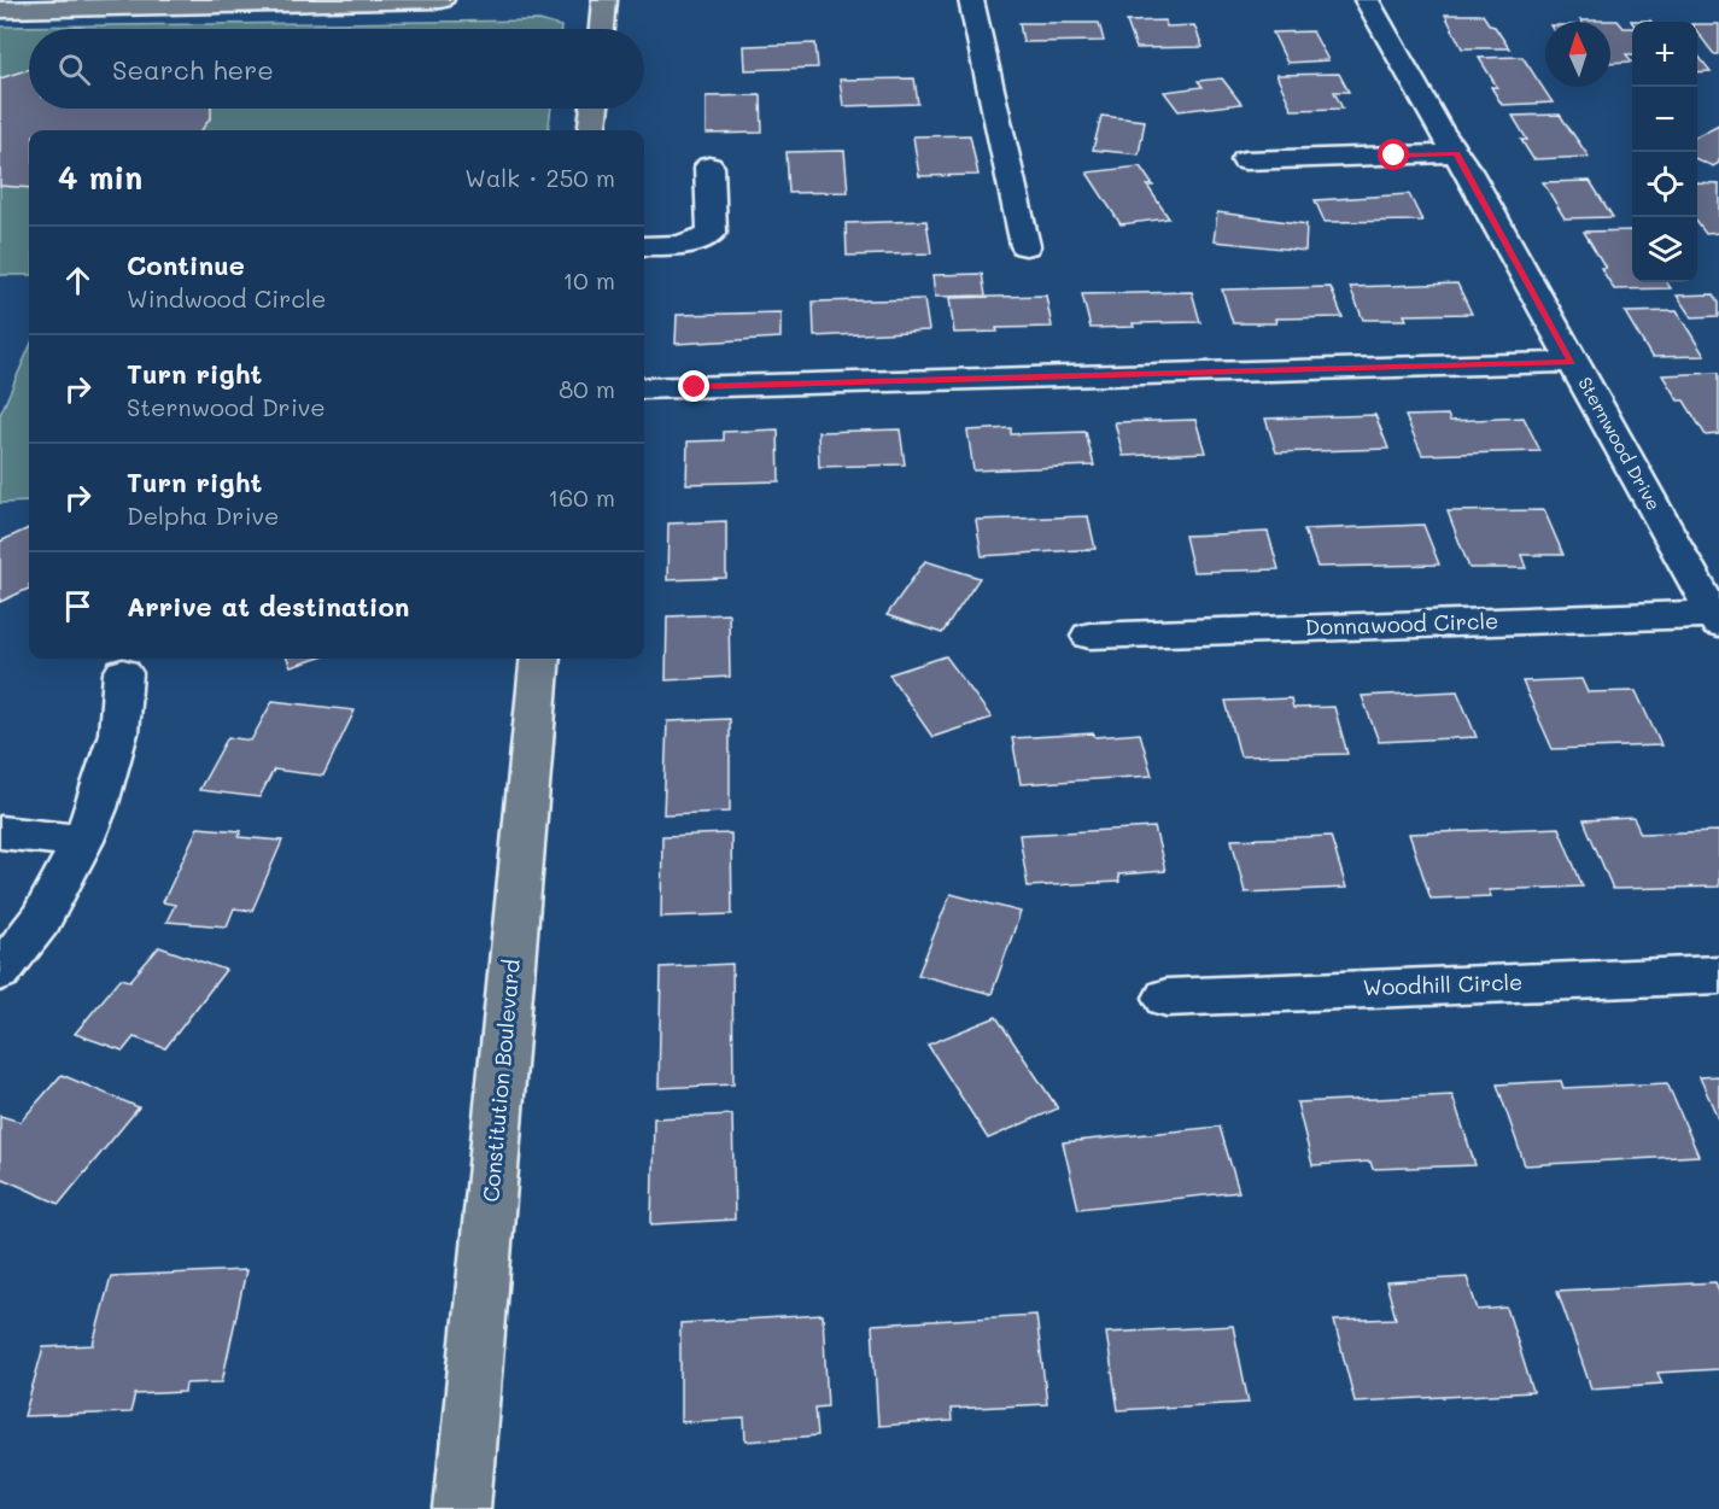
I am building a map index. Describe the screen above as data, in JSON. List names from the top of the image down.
{
  "streets": {
    "main road": ["Constitution Boulevard"],
    "street": ["Sternwood Drive", "Donnawood Circle", "Woodhill Circle"]
  },
  "crossings": [
    ["Sternwood Drive", "Donnawood Circle"]
  ],
  "north": "top",
  "page": {
    "map_buttons": ["+", "−"],
    "search": "Search here",
    "heading": ["4 min", "Walk · 250 m"],
    "list": [
      ["Continue", "Windwood Circle", "10 m"],
      ["Turn right", "Sternwood Drive", "80 m"],
      ["Turn right", "Delpha Drive", "160 m"],
      "Arrive at destination"
    ]
  }
}
